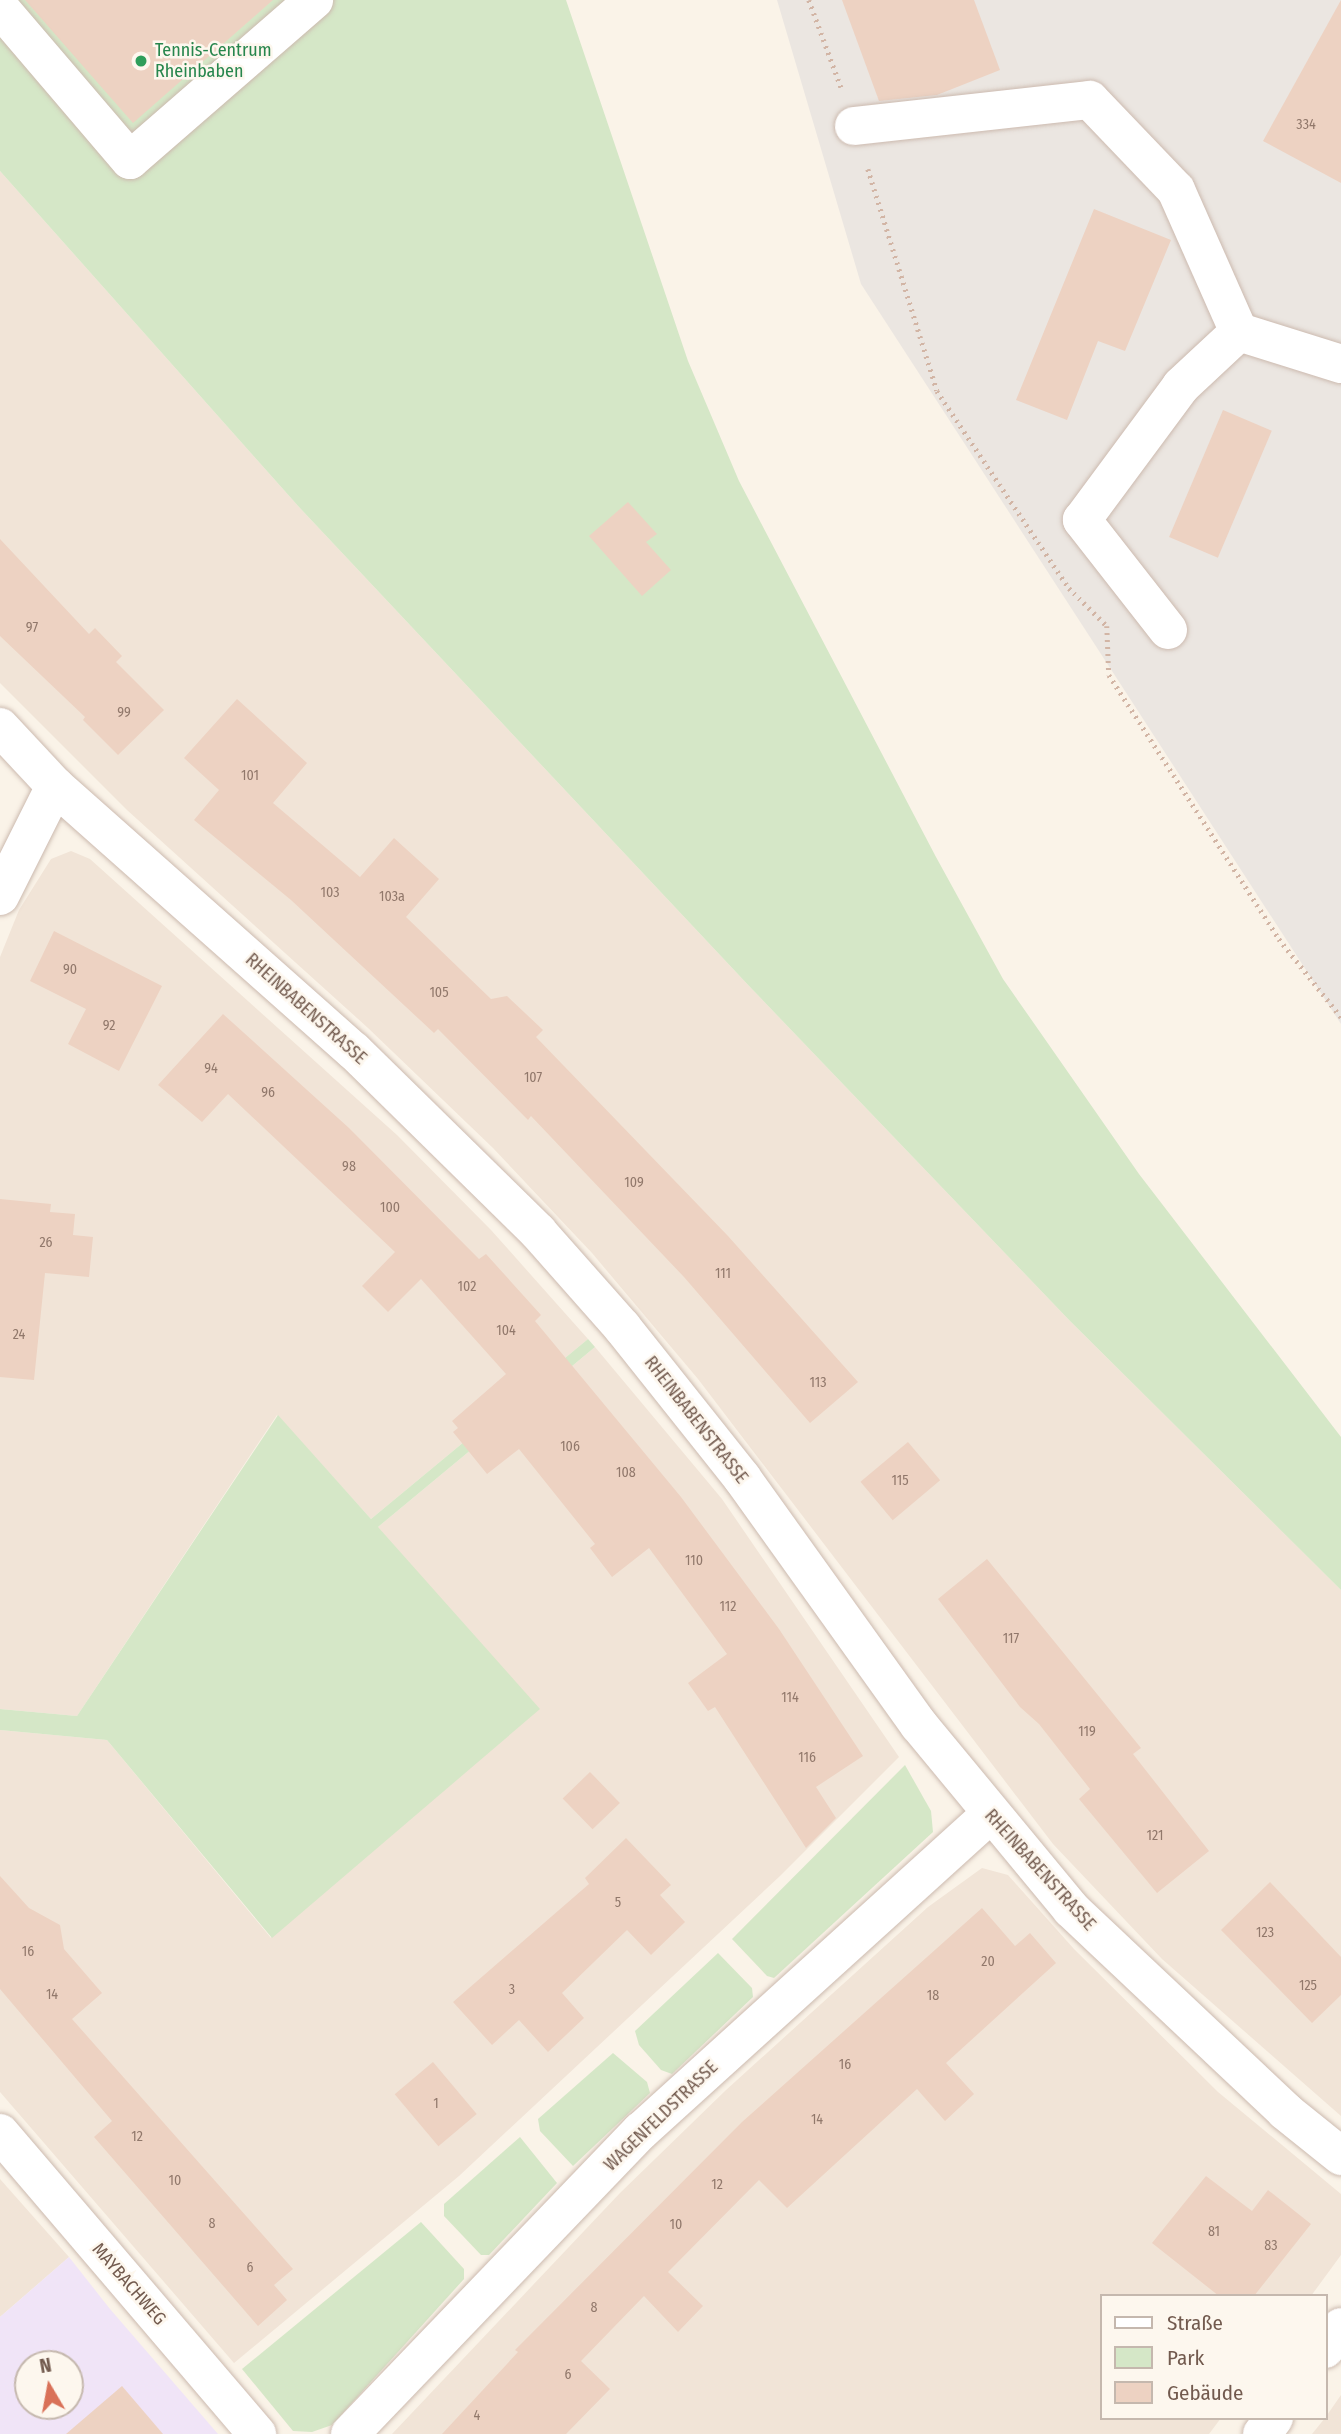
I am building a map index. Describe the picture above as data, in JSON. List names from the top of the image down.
{
  "streets": {
    "street": ["RHEINBABENSTRASSE", "WAGENFELDSTRASSE", "MAYBACHWEG"]
  },
  "crossings": [
    ["RHEINBABENSTRASSE", "WAGENFELDSTRASSE"]
  ],
  "places": ["Tennis-Centrum Rheinbaben"],
  "house_numbers": [
    "334",
    "97",
    "99",
    "101",
    "103",
    "103a",
    "90",
    "105",
    "92",
    "94",
    "107",
    "96",
    "98",
    "109",
    "100",
    "26",
    "111",
    "102",
    "104",
    "24",
    "113",
    "106",
    "108",
    "115",
    "110",
    "112",
    "117",
    "114",
    "119",
    "116",
    "121",
    "5",
    "123",
    "16",
    "20",
    "125",
    "3",
    "14",
    "18",
    "16",
    "1",
    "14",
    "12",
    "10",
    "12",
    "8",
    "10",
    "81",
    "83",
    "6",
    "8",
    "6",
    "4"
  ],
  "legend": ["Straße", "Park", "Gebäude"],
  "north": "top"
}
